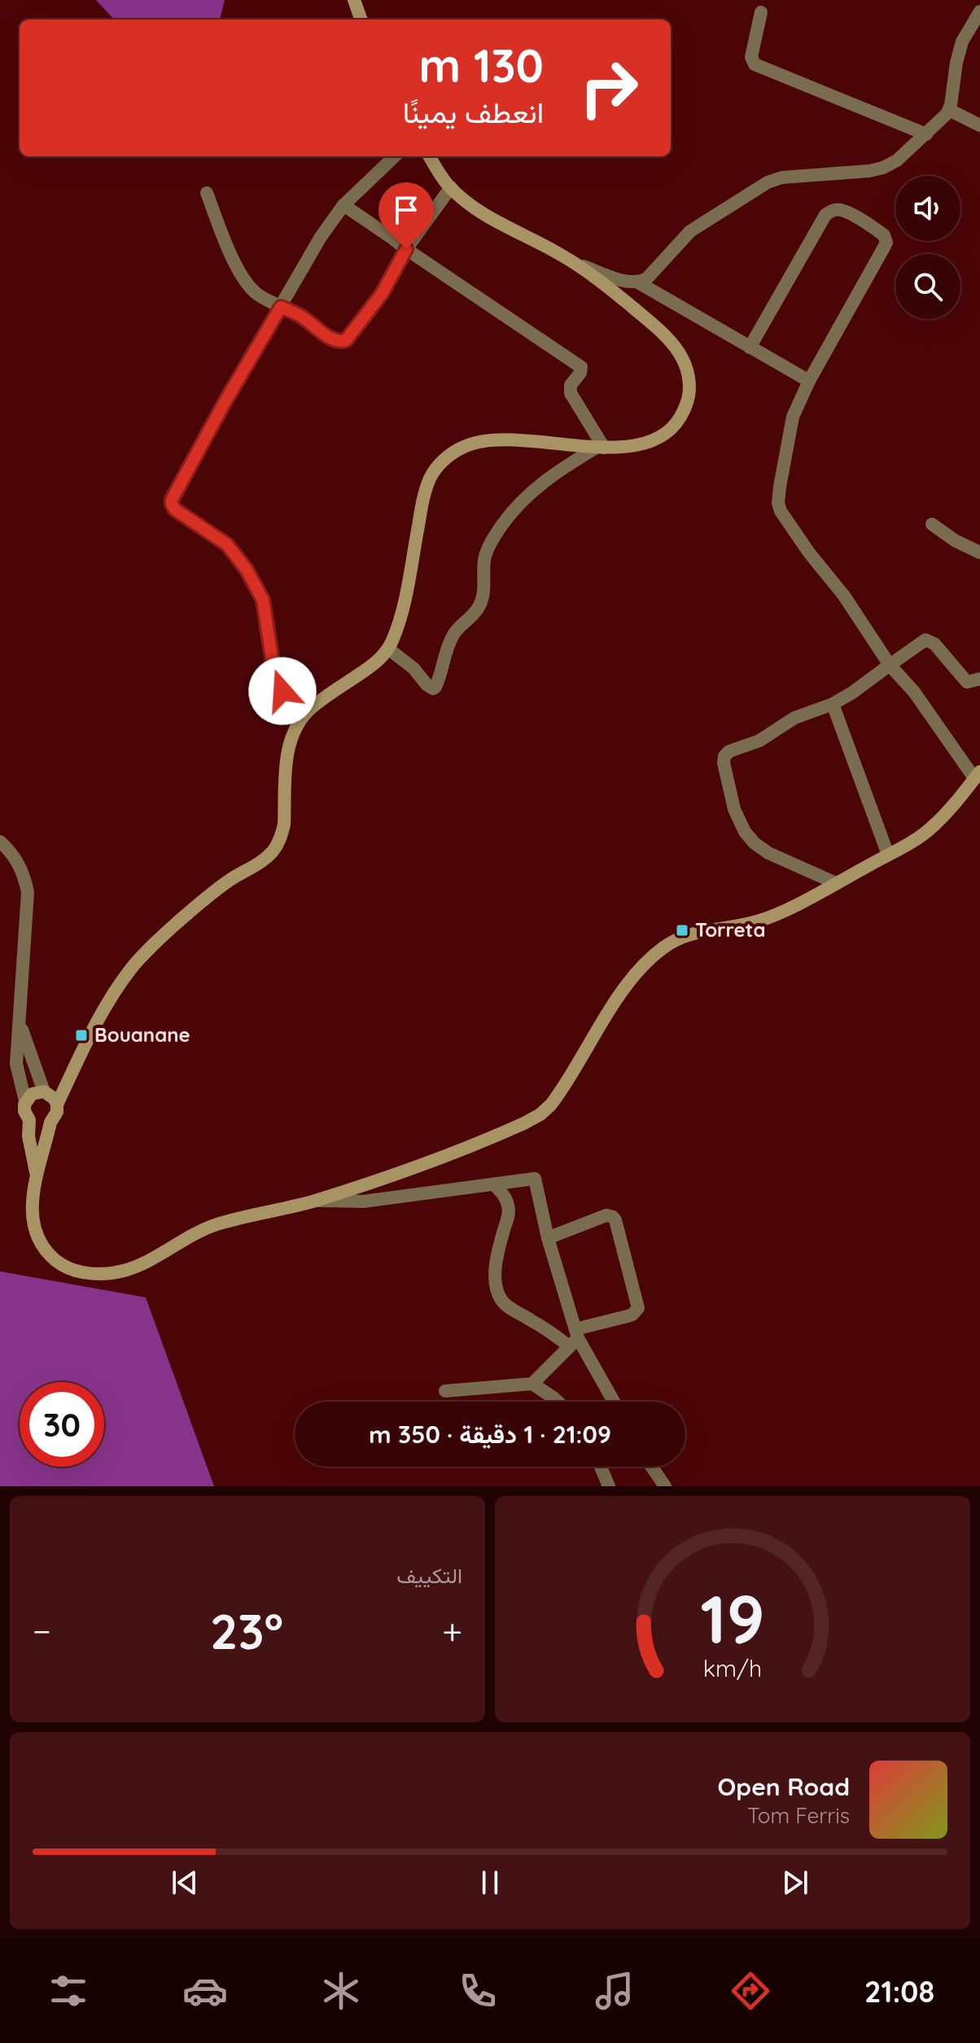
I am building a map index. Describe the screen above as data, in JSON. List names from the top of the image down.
{
  "places": {
    "transit": ["Torreta", "Bouanane"]
  },
  "page": {
    "turn": ["130 m", "انعطف يمينًا"],
    "limit": "30",
    "trip": "21:09 · 1 دقيقة · 350 m",
    "tile": "التكييف",
    "heat": ["−", "23°", "+"],
    "song": ["Open Road", "Tom Ferris"],
    "tabs": "21:08",
    "gauge": ["19", "km/h"]
  }
}
